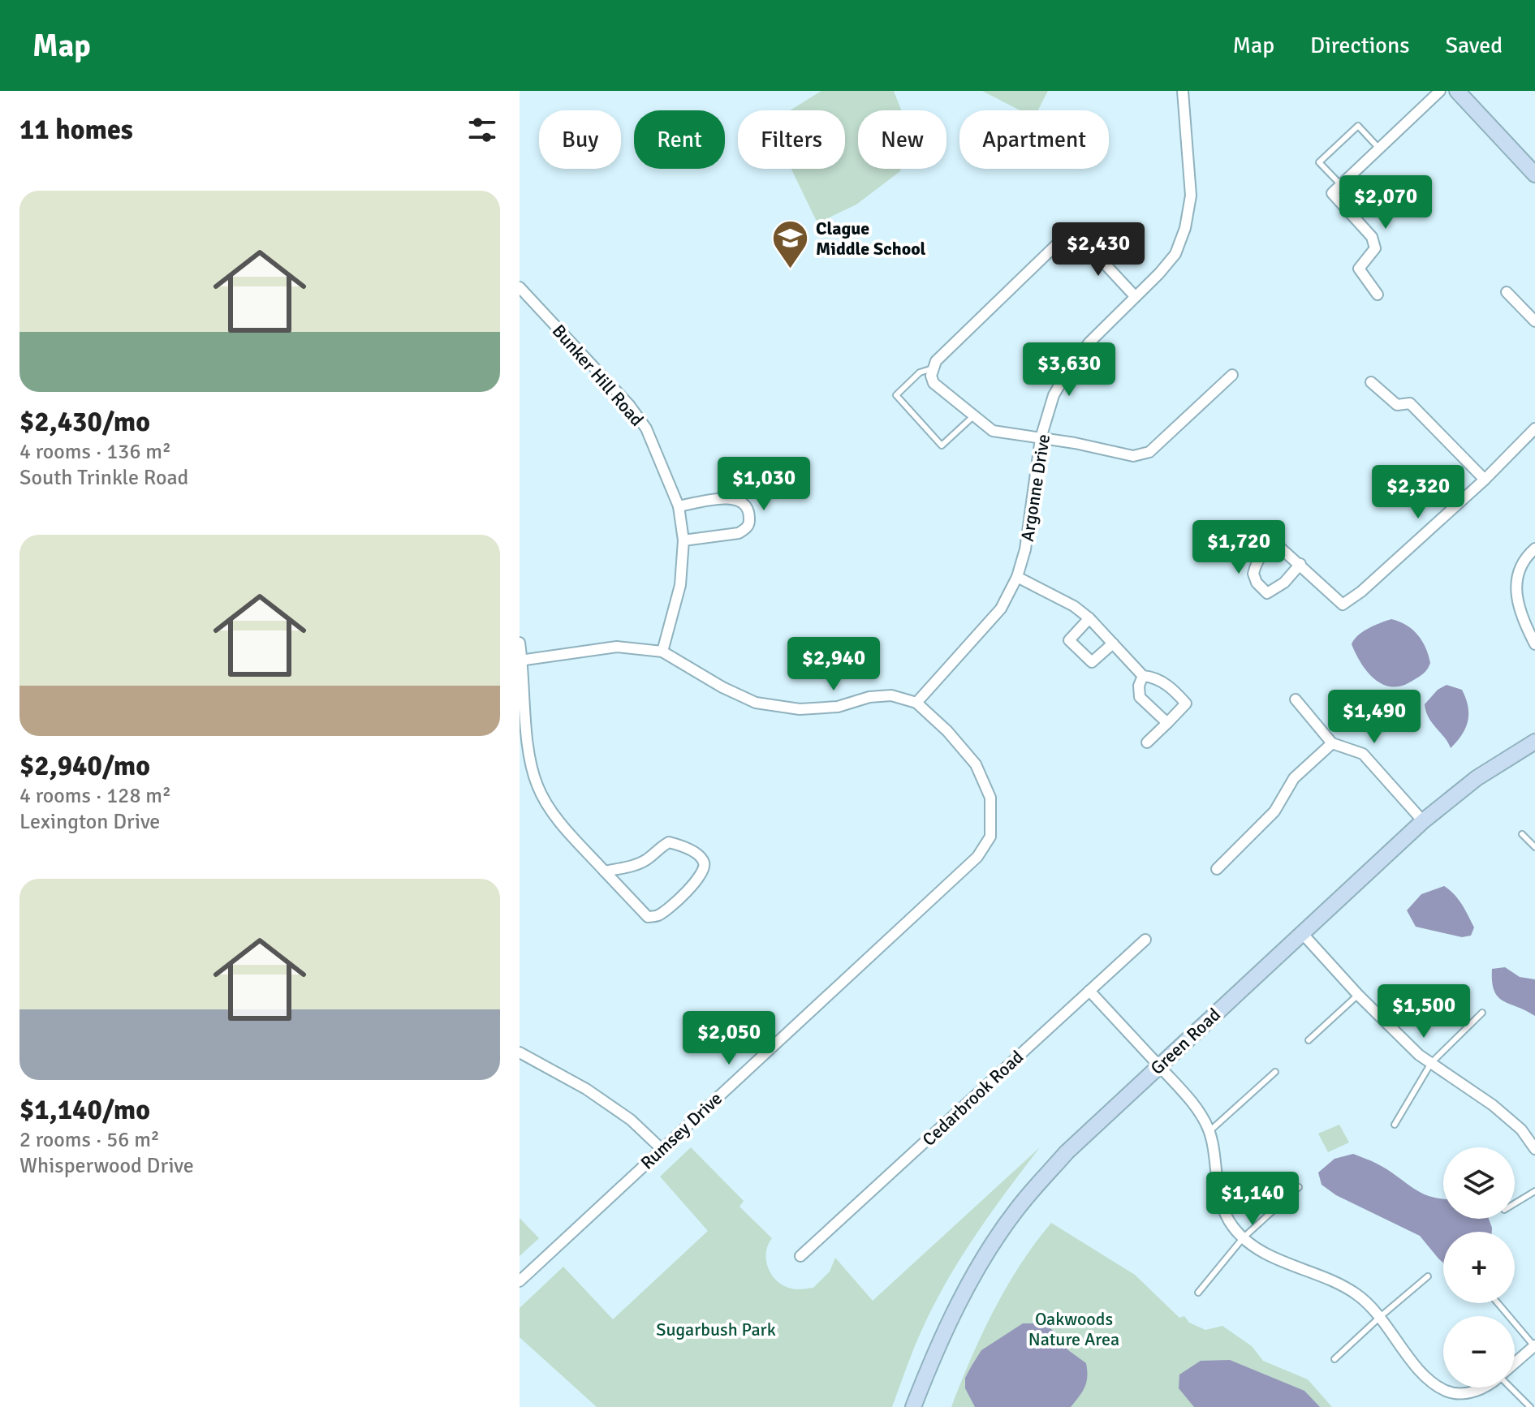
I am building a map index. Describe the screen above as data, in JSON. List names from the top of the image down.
{
  "streets": {
    "street": [
      "Bunker Hill Road",
      "Argonne Drive",
      "Green Road",
      "Cedarbrook Road",
      "Rumsey Drive"
    ]
  },
  "crossings": [
    ["Argonne Drive", "Rumsey Drive"]
  ],
  "parks": ["Oakwoods Nature Area", "Sugarbush Park"],
  "places": {
    "school or university": ["Clague Middle School"]
  },
  "page": {
    "header": "Map",
    "nav": ["Map", "Directions", "Saved"],
    "heading": "11 homes",
    "chip": [
      "Buy",
      "Rent",
      "Filters",
      "New",
      "Apartment"
    ],
    "list": [
      {
        "name": "$2,430/mo",
        "note": "4 rooms · 136 m² · South Trinkle Road"
      },
      {
        "name": "$2,940/mo",
        "note": "4 rooms · 128 m² · Lexington Drive"
      },
      {
        "name": "$1,140/mo",
        "note": "2 rooms · 56 m² · Whisperwood Drive"
      }
    ],
    "price": [
      "$2,070",
      "$2,430",
      "$3,630",
      "$1,030",
      "$2,320",
      "$1,720",
      "$2,940",
      "$1,490",
      "$1,500",
      "$2,050",
      "$1,140"
    ],
    "map_buttons": ["+", "−"]
  }
}
